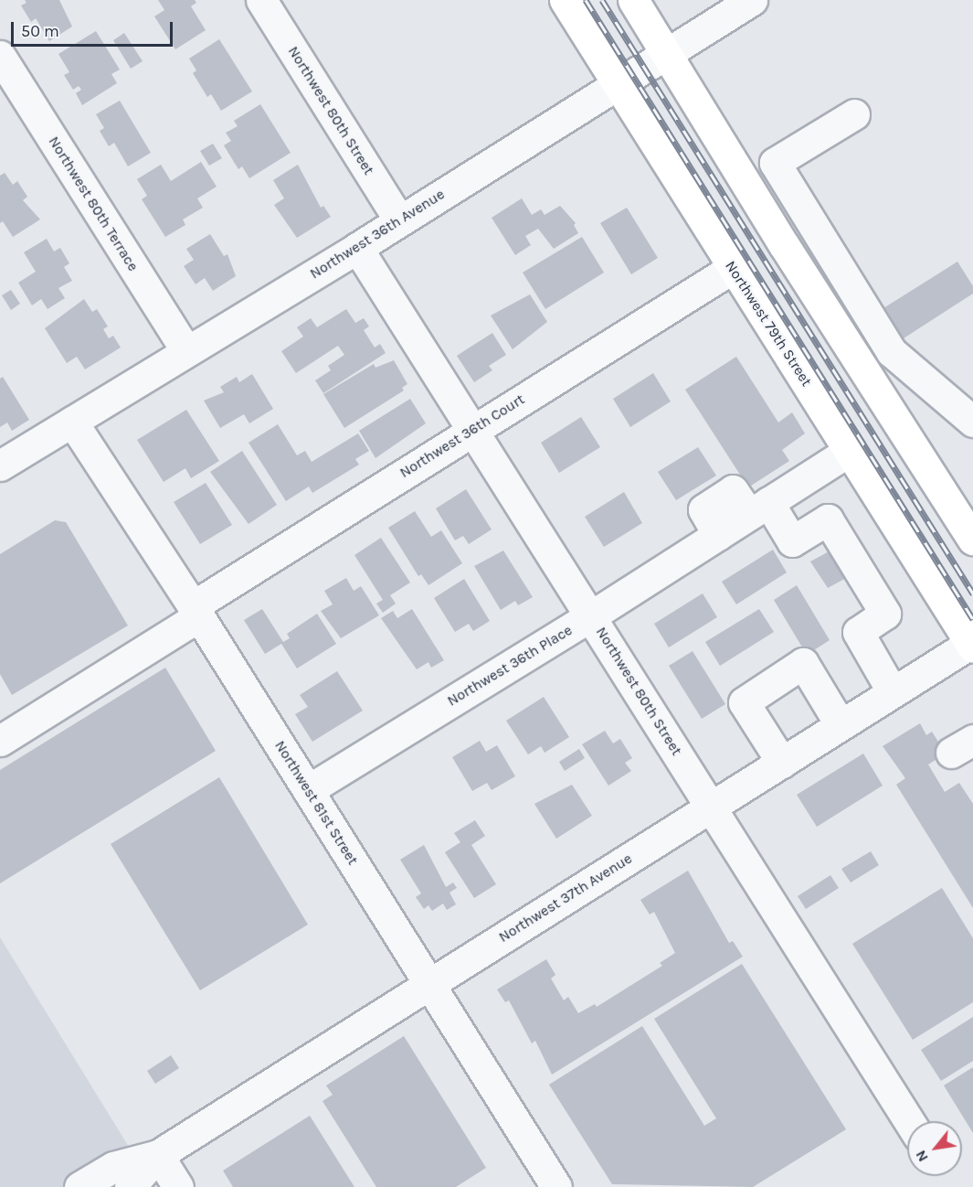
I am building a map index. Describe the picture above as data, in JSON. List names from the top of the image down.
{
  "streets": {
    "main road": ["Northwest 79th Street"],
    "street": [
      "Northwest 80th Street",
      "Northwest 80th Terrace",
      "Northwest 36th Avenue",
      "Northwest 36th Court",
      "Northwest 36th Place",
      "Northwest 81st Street",
      "Northwest 37th Avenue"
    ]
  },
  "crossings": [
    ["Northwest 80th Street", "Northwest 36th Avenue"],
    ["Northwest 80th Street", "Northwest 36th Court"],
    ["Northwest 80th Street", "Northwest 36th Place"],
    ["Northwest 80th Street", "Northwest 37th Avenue"],
    ["Northwest 80th Terrace", "Northwest 36th Avenue"],
    ["Northwest 36th Avenue", "Northwest 79th Street"],
    ["Northwest 36th Avenue", "Northwest 81st Street"],
    ["Northwest 79th Street", "Northwest 36th Court"],
    ["Northwest 79th Street", "Northwest 36th Place"],
    ["Northwest 79th Street", "Northwest 37th Avenue"],
    ["Northwest 36th Court", "Northwest 81st Street"],
    ["Northwest 36th Place", "Northwest 81st Street"],
    ["Northwest 81st Street", "Northwest 37th Avenue"]
  ],
  "scale_bar": "50 m",
  "north": "bottom left"
}
